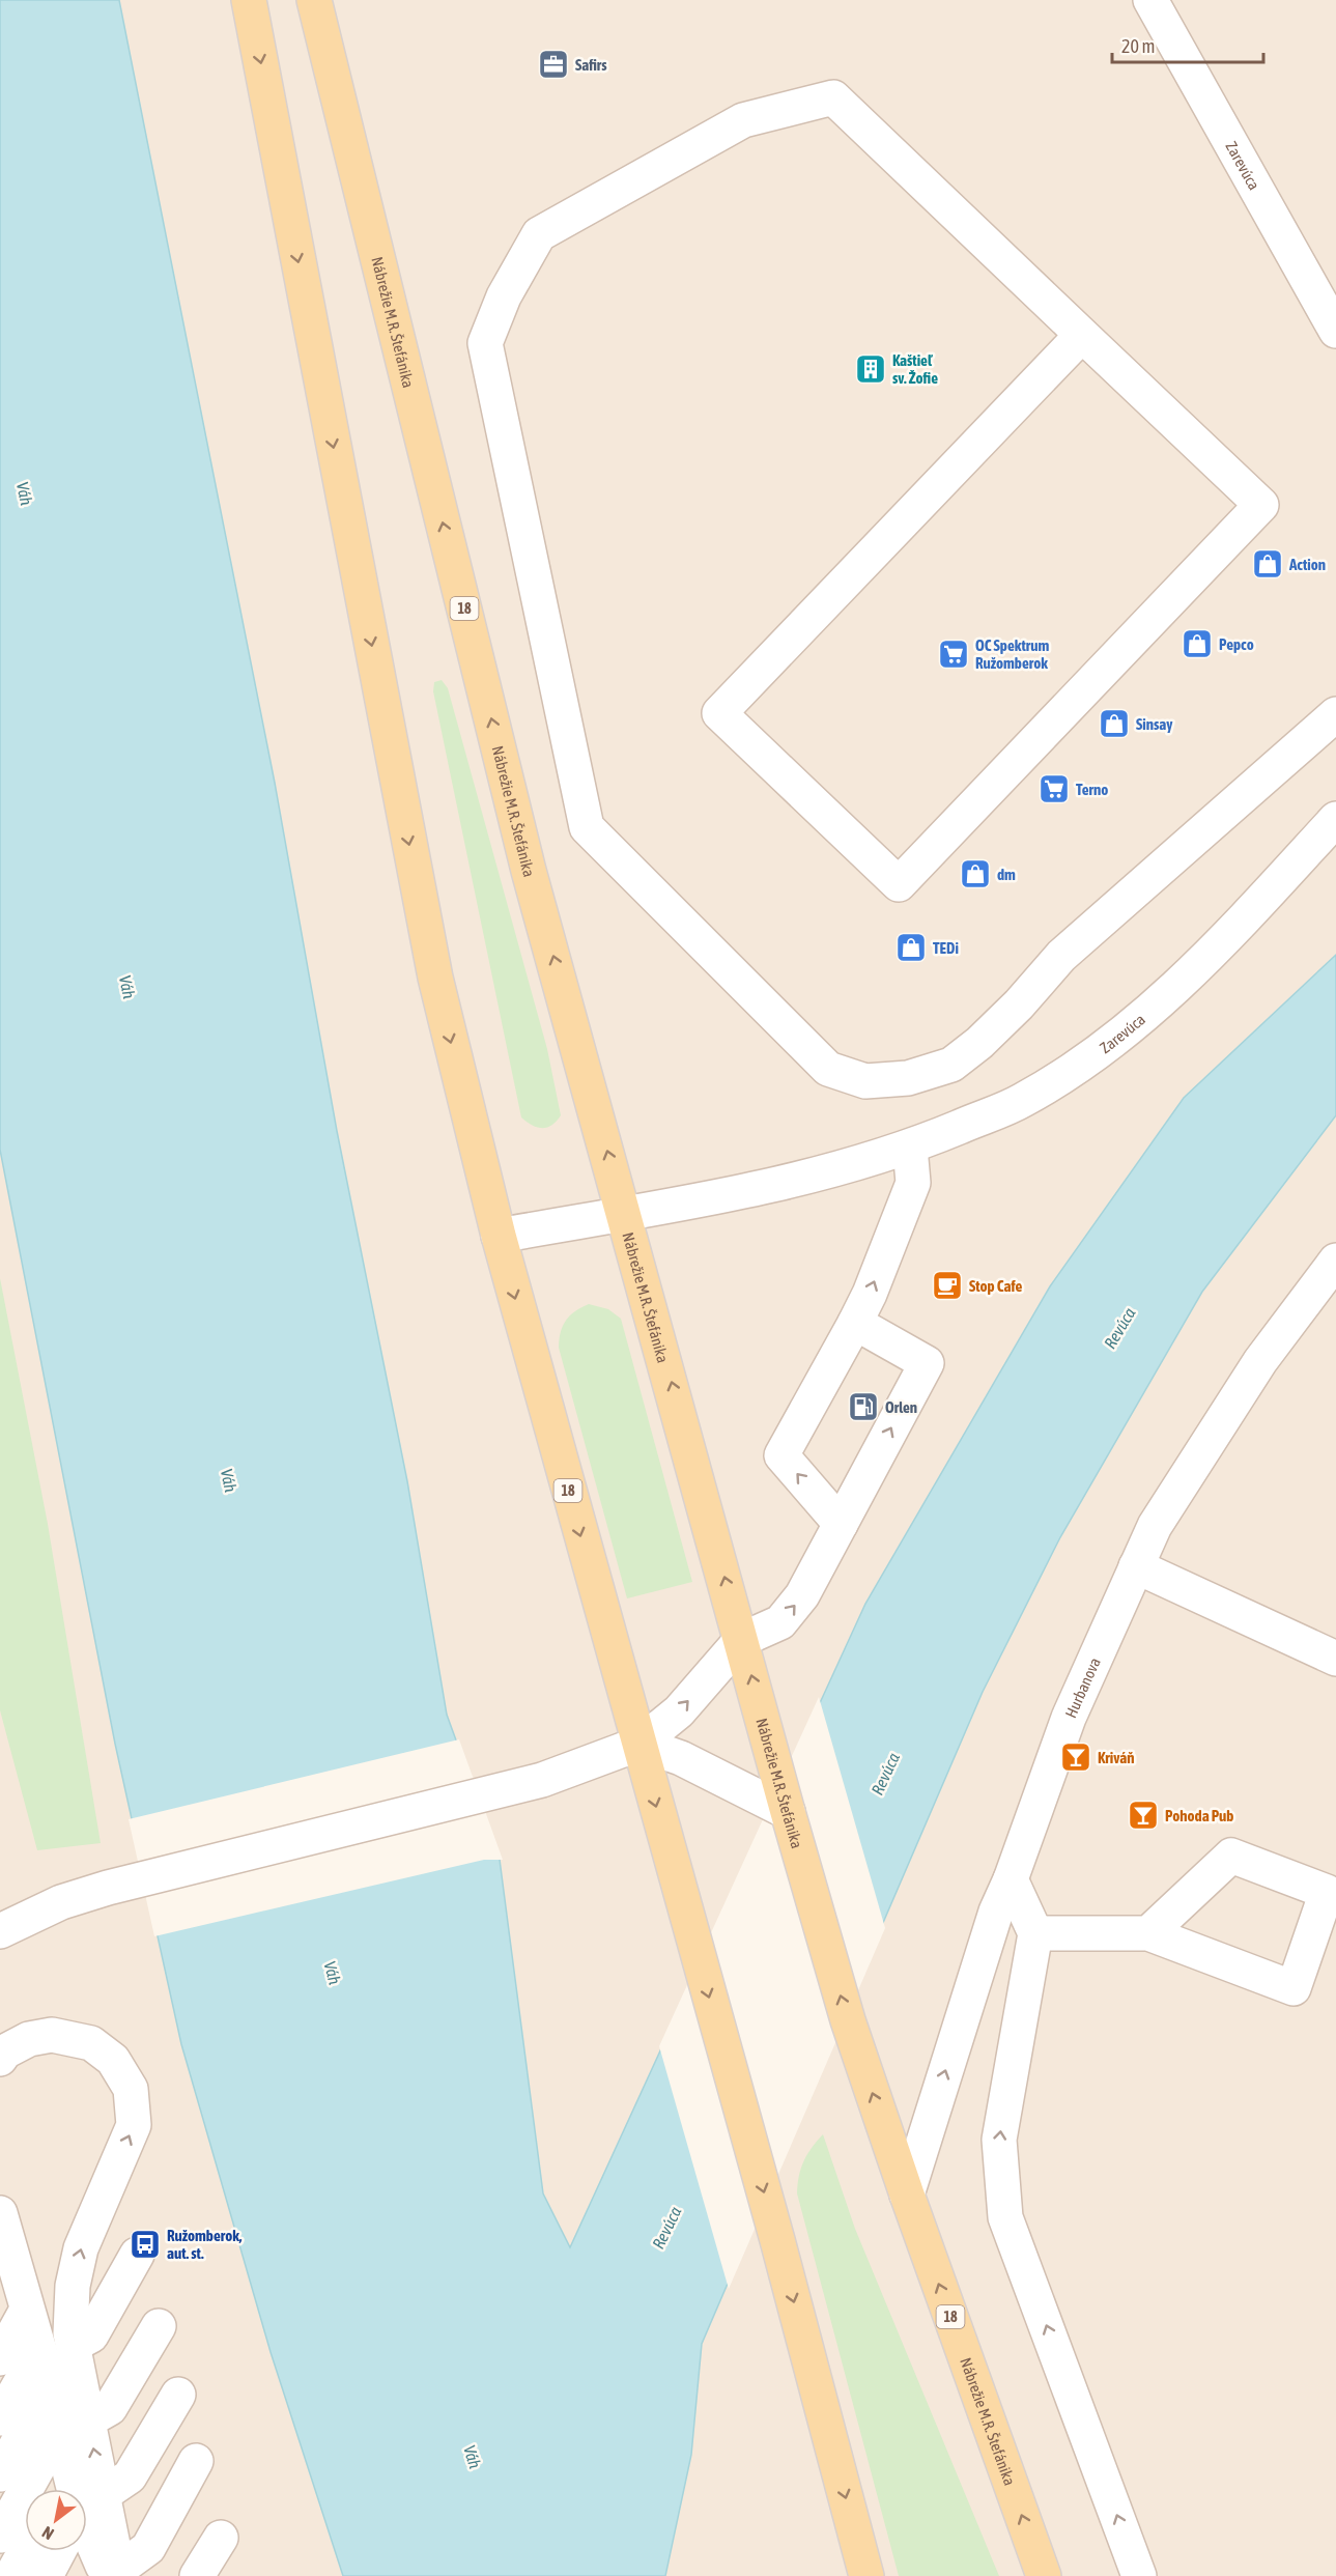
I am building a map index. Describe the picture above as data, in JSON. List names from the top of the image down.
{
  "streets": {
    "main road": ["Nábrežie M.R. Štefánika", "18"],
    "street": ["Zarevúca", "Hurbanova"]
  },
  "crossings": [
    ["Zarevúca", "Nábrežie M.R. Štefánika"],
    ["Zarevúca", "18"],
    ["Nábrežie M.R. Štefánika", "Hurbanova"]
  ],
  "water": ["Váh", "Revúca"],
  "places": {
    "office": ["Safirs"],
    "building": ["Kaštieľ sv. Žofie"],
    "shop": [
      "Action",
      "Pepco",
      "Sinsay",
      "dm",
      "TEDi"
    ],
    "supermarket": ["OC Spektrum Ružomberok", "Terno"],
    "cafe": ["Stop Cafe"],
    "fuel station": ["Orlen"],
    "bar": ["Kriváň", "Pohoda Pub"],
    "bus stop": ["Ružomberok, aut. st."]
  },
  "scale_bar": "20 m",
  "north": "bottom left"
}
